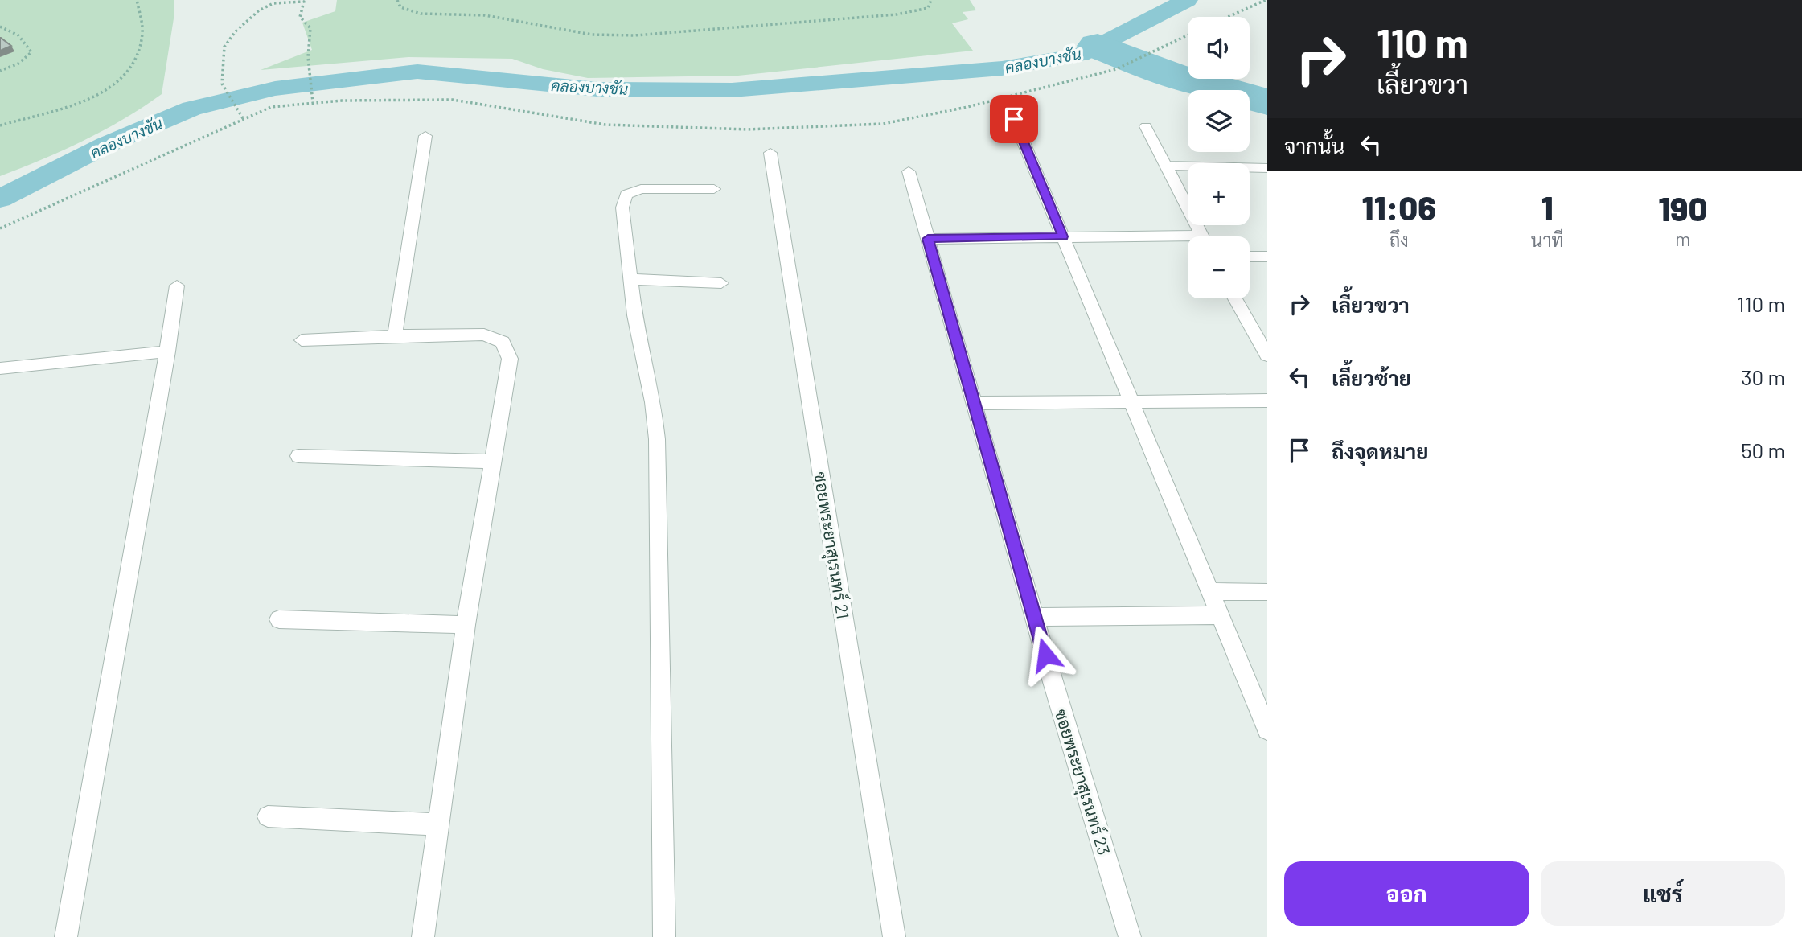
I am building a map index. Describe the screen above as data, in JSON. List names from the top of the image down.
{
  "streets": {
    "street": ["ซอยพระยาสุเรนทร์ 21", "ซอยพระยาสุเรนทร์ 23"]
  },
  "water": ["คลองบางชัน"],
  "page": {
    "turn": ["110 m", "เลี้ยวขวา"],
    "map_buttons": ["+", "−"],
    "then": "จากนั้น",
    "eta": [
      "11:06",
      "ถึง",
      "1",
      "นาที",
      "190",
      "m"
    ],
    "list": [
      {
        "name": "เลี้ยวขวา",
        "value": "110 m"
      },
      {
        "name": "เลี้ยวซ้าย",
        "value": "30 m"
      },
      {
        "name": "ถึงจุดหมาย",
        "value": "50 m"
      }
    ],
    "buttons": ["ออก", "แชร์"]
  }
}
